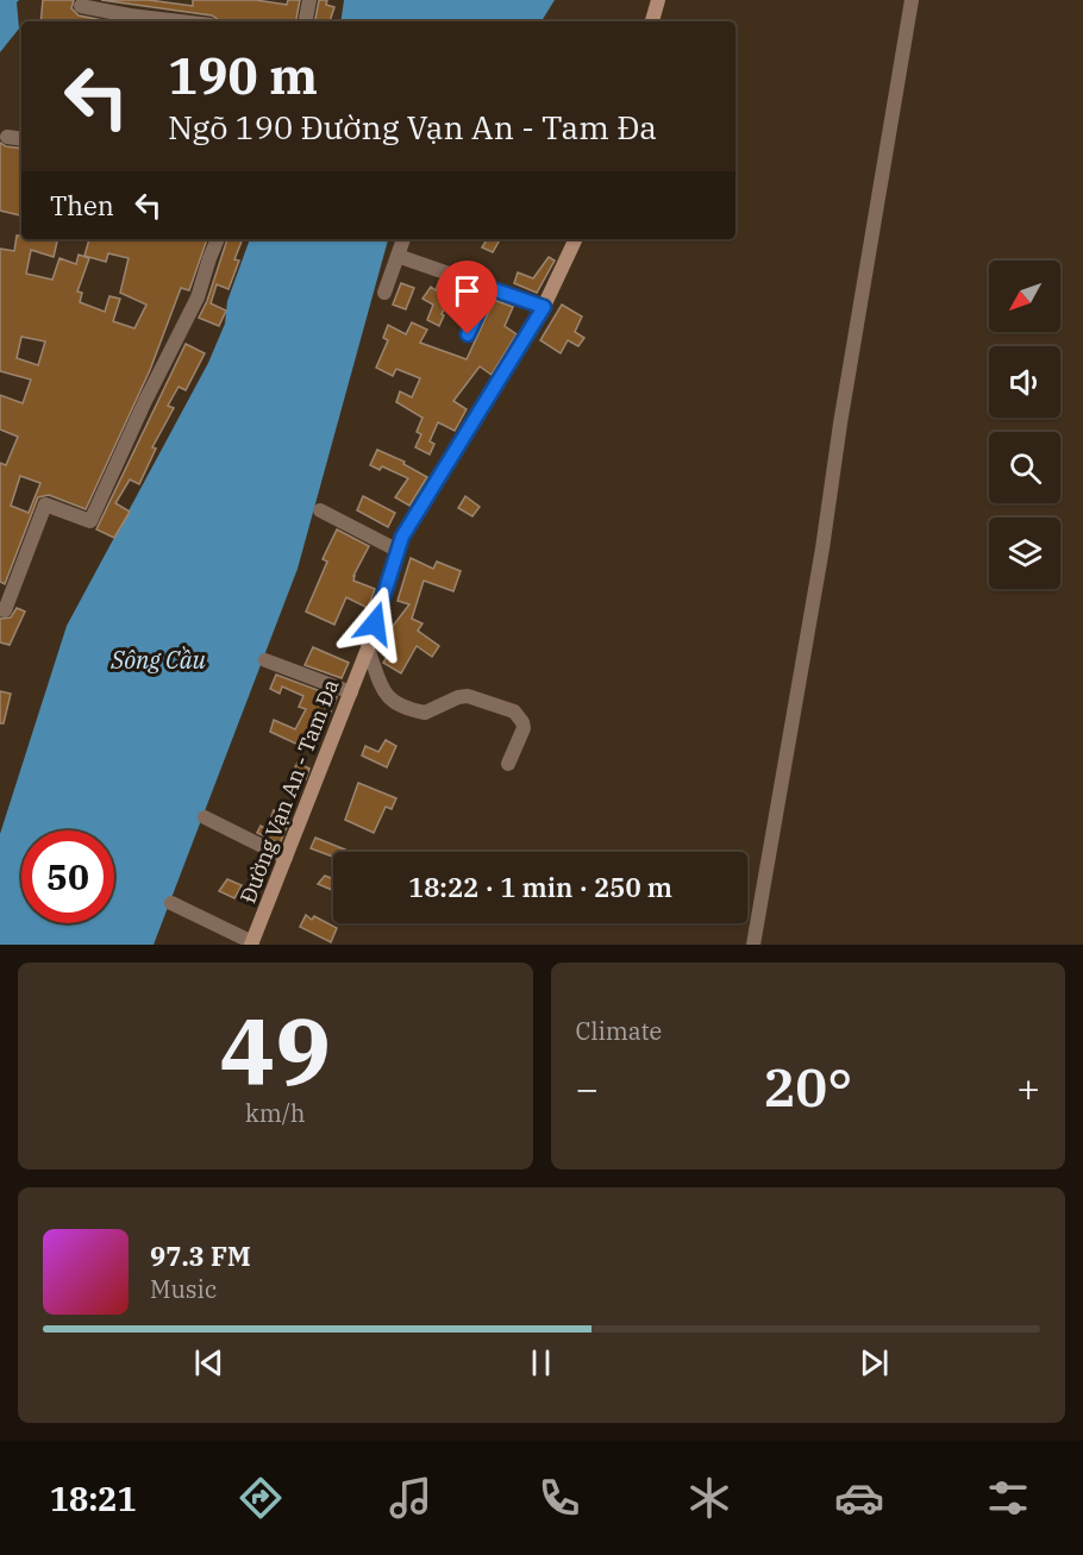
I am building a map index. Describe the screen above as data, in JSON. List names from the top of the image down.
{
  "streets": {
    "main road": ["Đường Vạn An - Tam Đa"]
  },
  "water": ["Sông Cầu"],
  "north": "bottom left",
  "page": {
    "turn": ["190 m", "Ngõ 190 Đường Vạn An - Tam Đa"],
    "then": "Then",
    "limit": "50",
    "trip": "18:22 · 1 min · 250 m",
    "tile": [
      ["49", "km/h"],
      "Climate"
    ],
    "heat": ["−", "20°", "+"],
    "song": ["97.3 FM", "Music"],
    "tabs": "18:21"
  }
}
